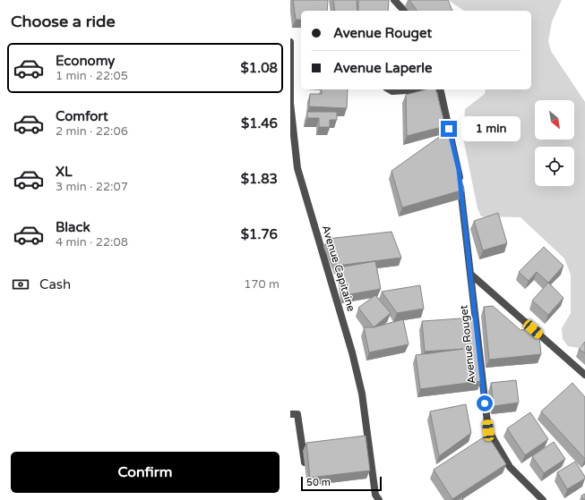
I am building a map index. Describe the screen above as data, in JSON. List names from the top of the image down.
{
  "streets": {
    "street": ["Avenue Capitaine", "Avenue Rouget"]
  },
  "scale_bar": "50 m",
  "north": "bottom right",
  "page": {
    "heading": "Choose a ride",
    "banner": ["Avenue Rouget", "Avenue Laperle"],
    "list": [
      {
        "name": "Economy",
        "note": "1 min · 22:05",
        "value": "$1.08"
      },
      {
        "name": "Comfort",
        "note": "2 min · 22:06",
        "value": "$1.46"
      },
      {
        "name": "XL",
        "note": "3 min · 22:07",
        "value": "$1.83"
      },
      {
        "name": "Black",
        "note": "4 min · 22:08",
        "value": "$1.76"
      }
    ],
    "bubble": "1 min",
    "pay": ["Cash", "170 m"],
    "buttons": "Confirm",
    "scale": "50 m"
  }
}
